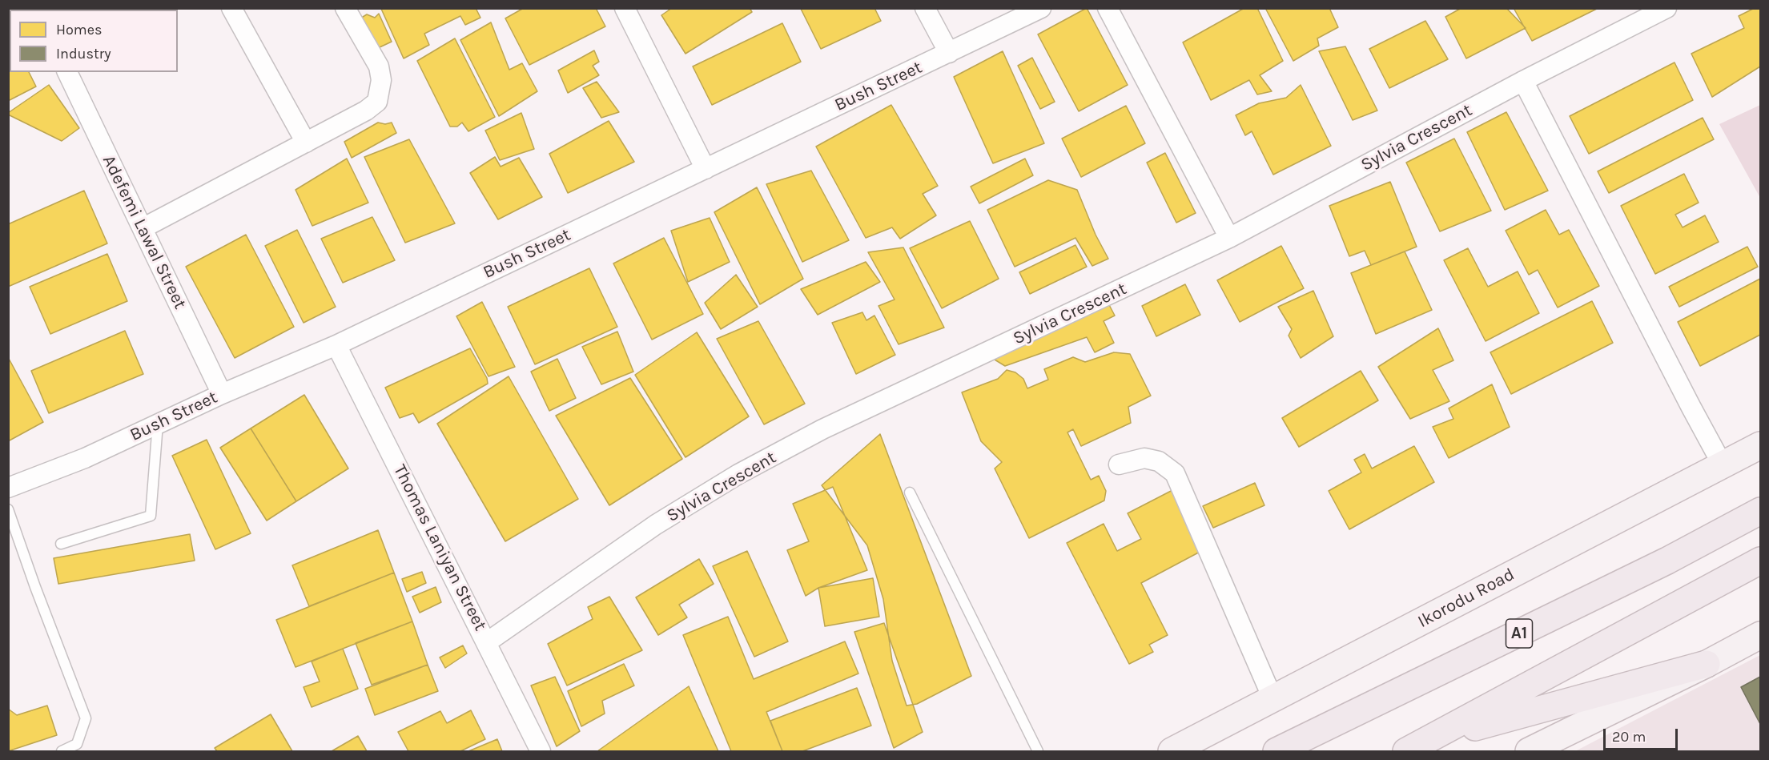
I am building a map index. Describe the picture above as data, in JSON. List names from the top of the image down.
{
  "streets": {
    "highway": ["A1"],
    "main road": ["Ikorodu Road"],
    "street": [
      "Bush Street",
      "Sylvia Crescent",
      "Adefemi Lawal Street",
      "Thomas Laniyan Street"
    ]
  },
  "crossings": [
    ["Bush Street", "Adefemi Lawal Street"],
    ["Bush Street", "Thomas Laniyan Street"],
    ["Sylvia Crescent", "Thomas Laniyan Street"]
  ],
  "legend": ["Homes", "Industry"],
  "scale_bar": "20 m"
}
